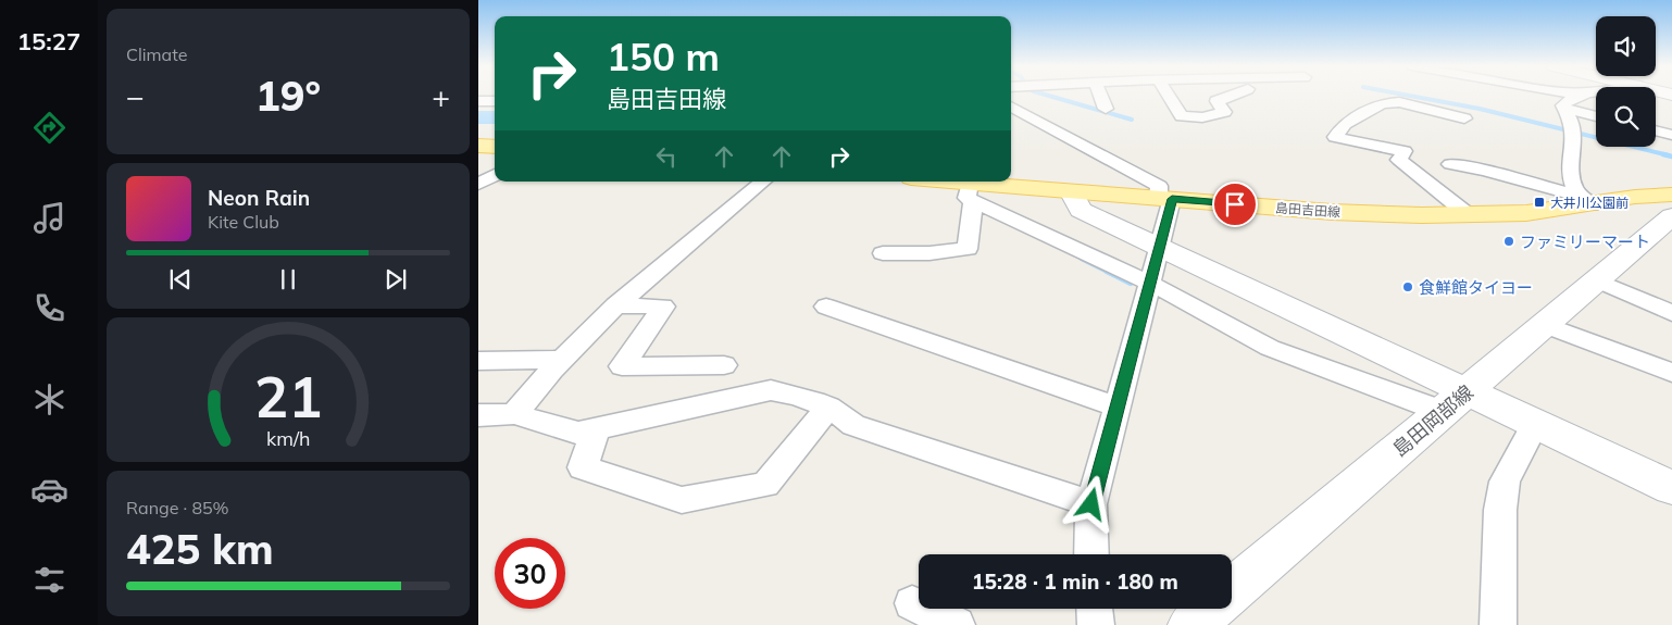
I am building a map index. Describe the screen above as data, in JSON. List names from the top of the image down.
{
  "streets": {
    "main road": ["島田吉田線", "島田岡部線"]
  },
  "places": {
    "transit": ["大井川公園前"],
    "other": ["ファミリーマート", "食鮮館タイヨー"]
  },
  "page": {
    "tabs": "15:27",
    "tile": [
      "Climate",
      ["Range · 85%", "425 km"]
    ],
    "turn": ["150 m", "島田吉田線"],
    "heat": ["−", "19°", "+"],
    "song": ["Neon Rain", "Kite Club"],
    "limit": "30",
    "trip": "15:28 · 1 min · 180 m",
    "gauge": ["21", "km/h"]
  }
}
